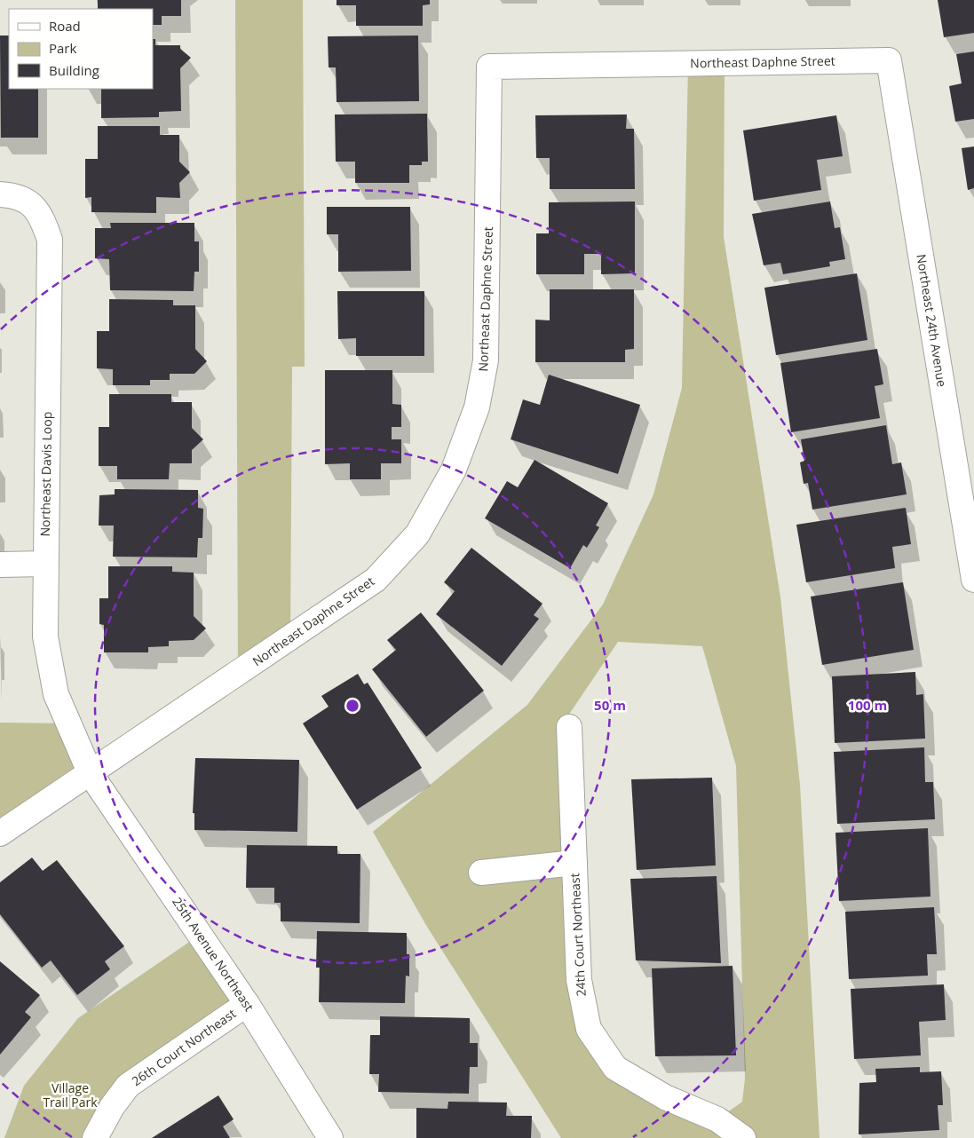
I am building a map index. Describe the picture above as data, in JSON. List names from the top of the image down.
{
  "streets": {
    "street": [
      "Northeast Daphne Street",
      "Northeast 24th Avenue",
      "Northeast Davis Loop",
      "24th Court Northeast",
      "25th Avenue Northeast",
      "26th Court Northeast"
    ]
  },
  "crossings": [
    ["Northeast Daphne Street", "Northeast 24th Avenue"],
    ["Northeast Daphne Street", "Northeast Davis Loop"],
    ["Northeast Daphne Street", "25th Avenue Northeast"],
    ["Northeast Davis Loop", "25th Avenue Northeast"],
    ["25th Avenue Northeast", "26th Court Northeast"]
  ],
  "parks": ["Village Trail Park"],
  "legend": ["Road", "Park", "Building"],
  "rings": ["50 m", "100 m"]
}
